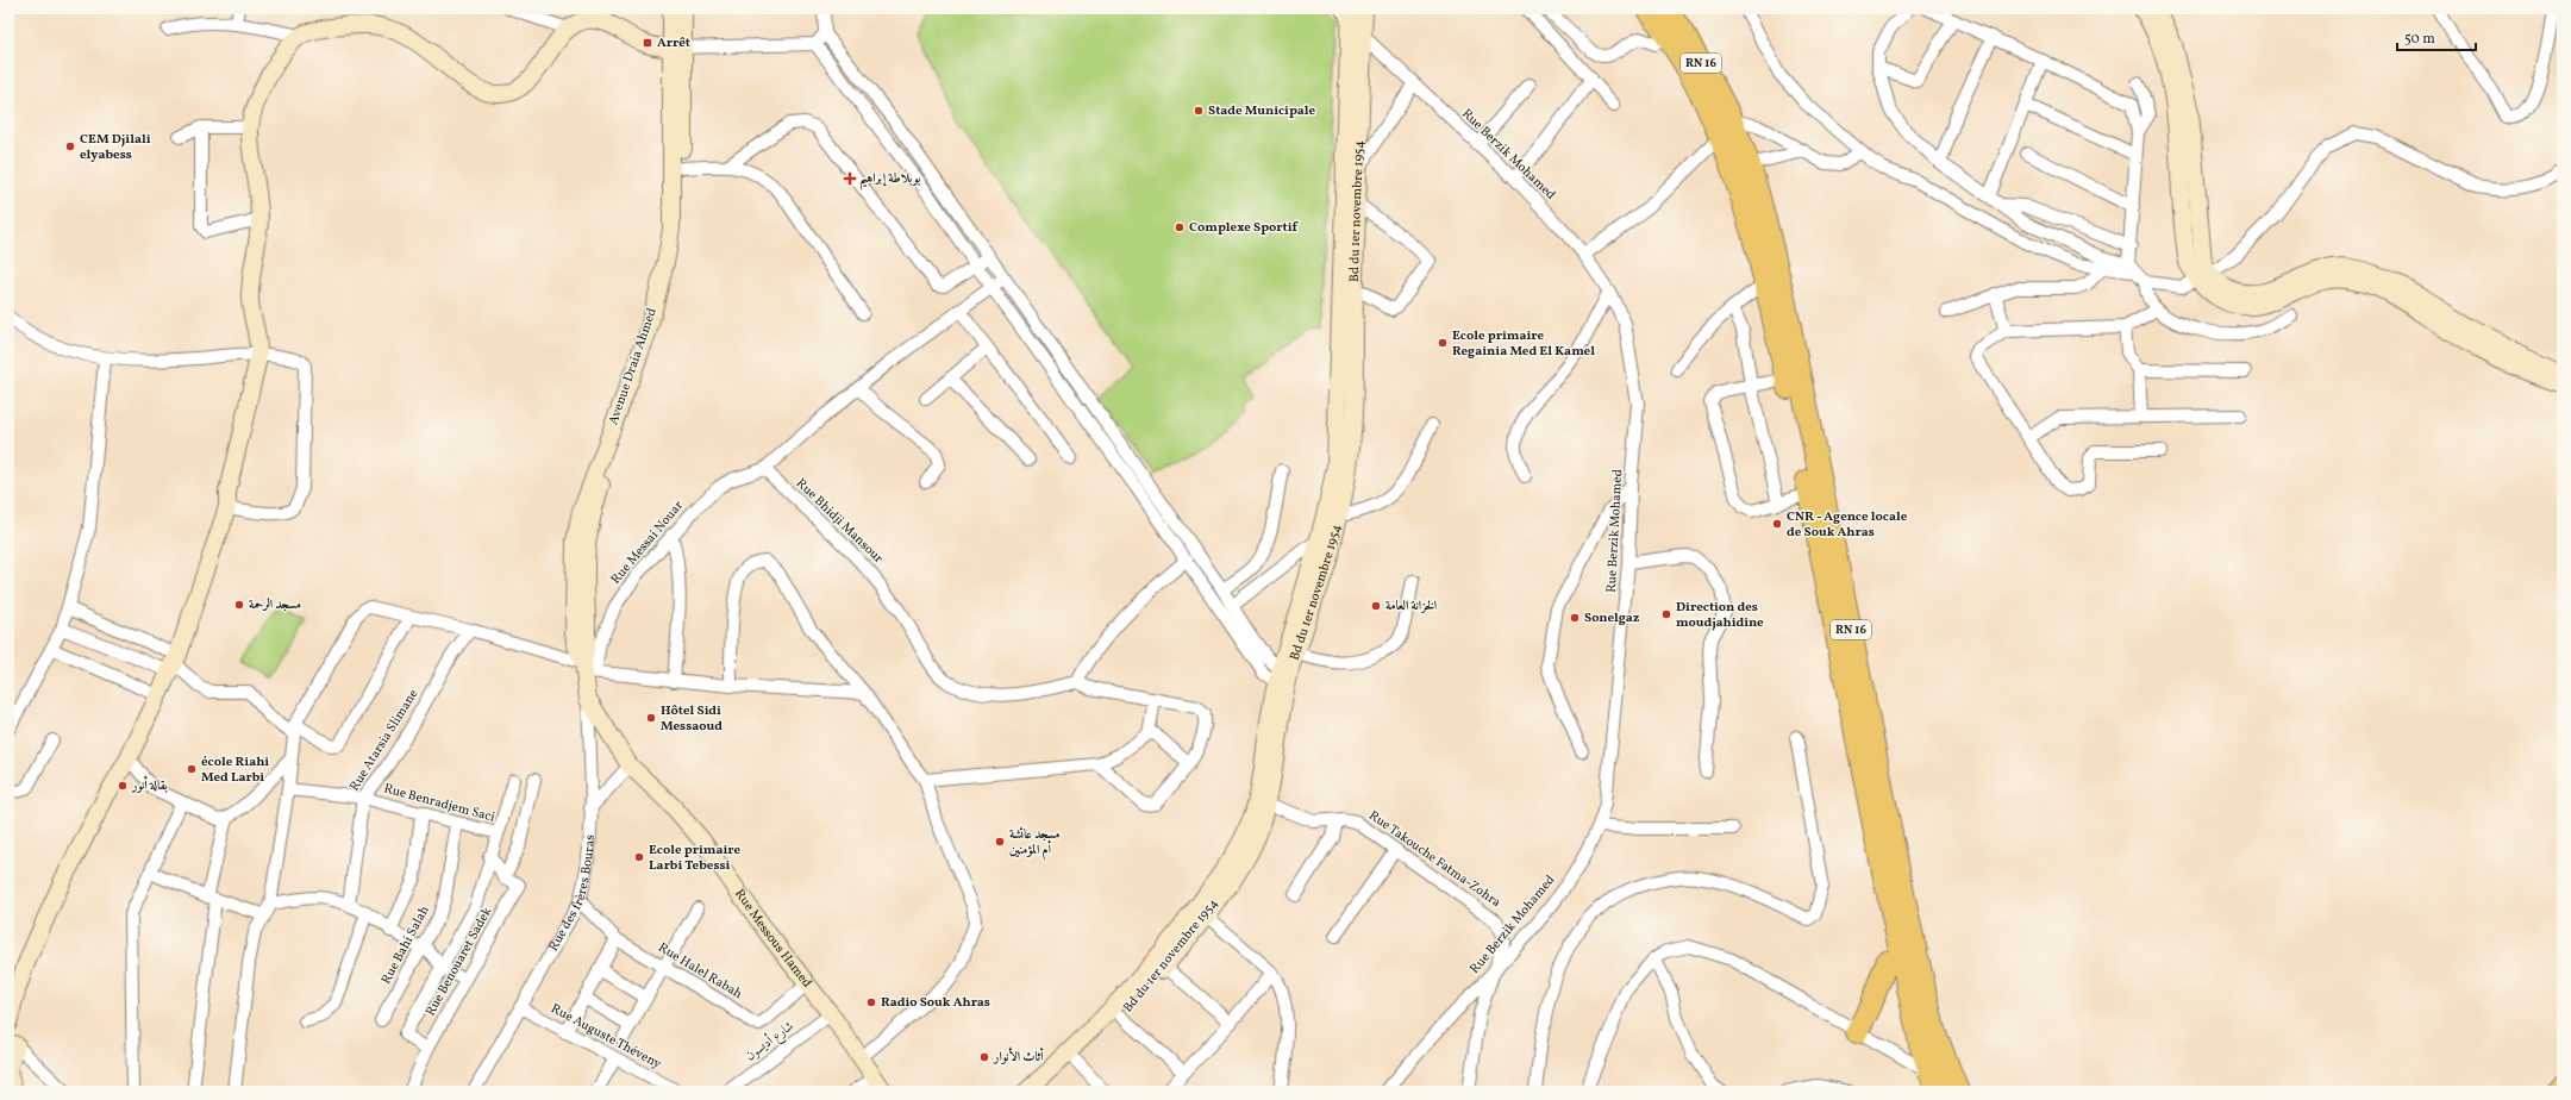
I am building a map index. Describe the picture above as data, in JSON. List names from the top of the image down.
{
  "streets": {
    "highway": ["RN 16"],
    "street": [
      "Rue Berzik Mohamed",
      "Bd du 1er novembre 1954",
      "Avenue Draia Ahmed",
      "Rue Bhidji Mansour",
      "Rue Messai Nouar",
      "Rue Atarsia Slimane",
      "Rue Benradjem Saci",
      "Rue Takouche Fatma-Zohra",
      "Rue des frères Bouras",
      "Rue Messous Hamed",
      "Rue Bahi Salah",
      "Rue Benouaret Sadek",
      "Rue Halel Rabah",
      "Rue Auguste Théveny",
      "شارع أديسون"
    ]
  },
  "crossings": [
    ["Rue Berzik Mohamed", "Bd du 1er novembre 1954"],
    ["Rue Berzik Mohamed", "Rue Takouche Fatma-Zohra"],
    ["Bd du 1er novembre 1954", "Rue Takouche Fatma-Zohra"],
    ["Avenue Draia Ahmed", "Rue Messai Nouar"],
    ["Avenue Draia Ahmed", "Rue des frères Bouras"],
    ["Rue Bhidji Mansour", "Rue Messai Nouar"],
    ["Rue Messai Nouar", "Rue des frères Bouras"],
    ["Rue Atarsia Slimane", "Rue Benradjem Saci"],
    ["Rue Benradjem Saci", "Rue Bahi Salah"],
    ["Rue des frères Bouras", "Rue Messous Hamed"],
    ["Rue des frères Bouras", "Rue Halel Rabah"],
    ["Rue des frères Bouras", "Rue Auguste Théveny"],
    ["Rue Messous Hamed", "Rue Halel Rabah"],
    ["Rue Messous Hamed", "شارع أديسون"]
  ],
  "places": {
    "transit": ["Arrêt"],
    "other": [
      "Stade Municipale",
      "CEM Djilali elyabess",
      "Complexe Sportif",
      "Ecole primaire Regainia Med El Kamel",
      "CNR - Agence locale de Souk Ahras",
      "مسجد الرحمة",
      "الخزانة العامة",
      "Direction des moudjahidine",
      "Sonelgaz",
      "Hôtel Sidi Messaoud",
      "école Riahi Med Larbi",
      "بقالة أنور",
      "مسجد عائشة أم المؤمنين",
      "Ecole primaire Larbi Tebessi",
      "Radio Souk Ahras",
      "أثاث الأنوار"
    ],
    "health": ["بوبلاطة إبراهيم"]
  },
  "scale_bar": "50 m"
}
